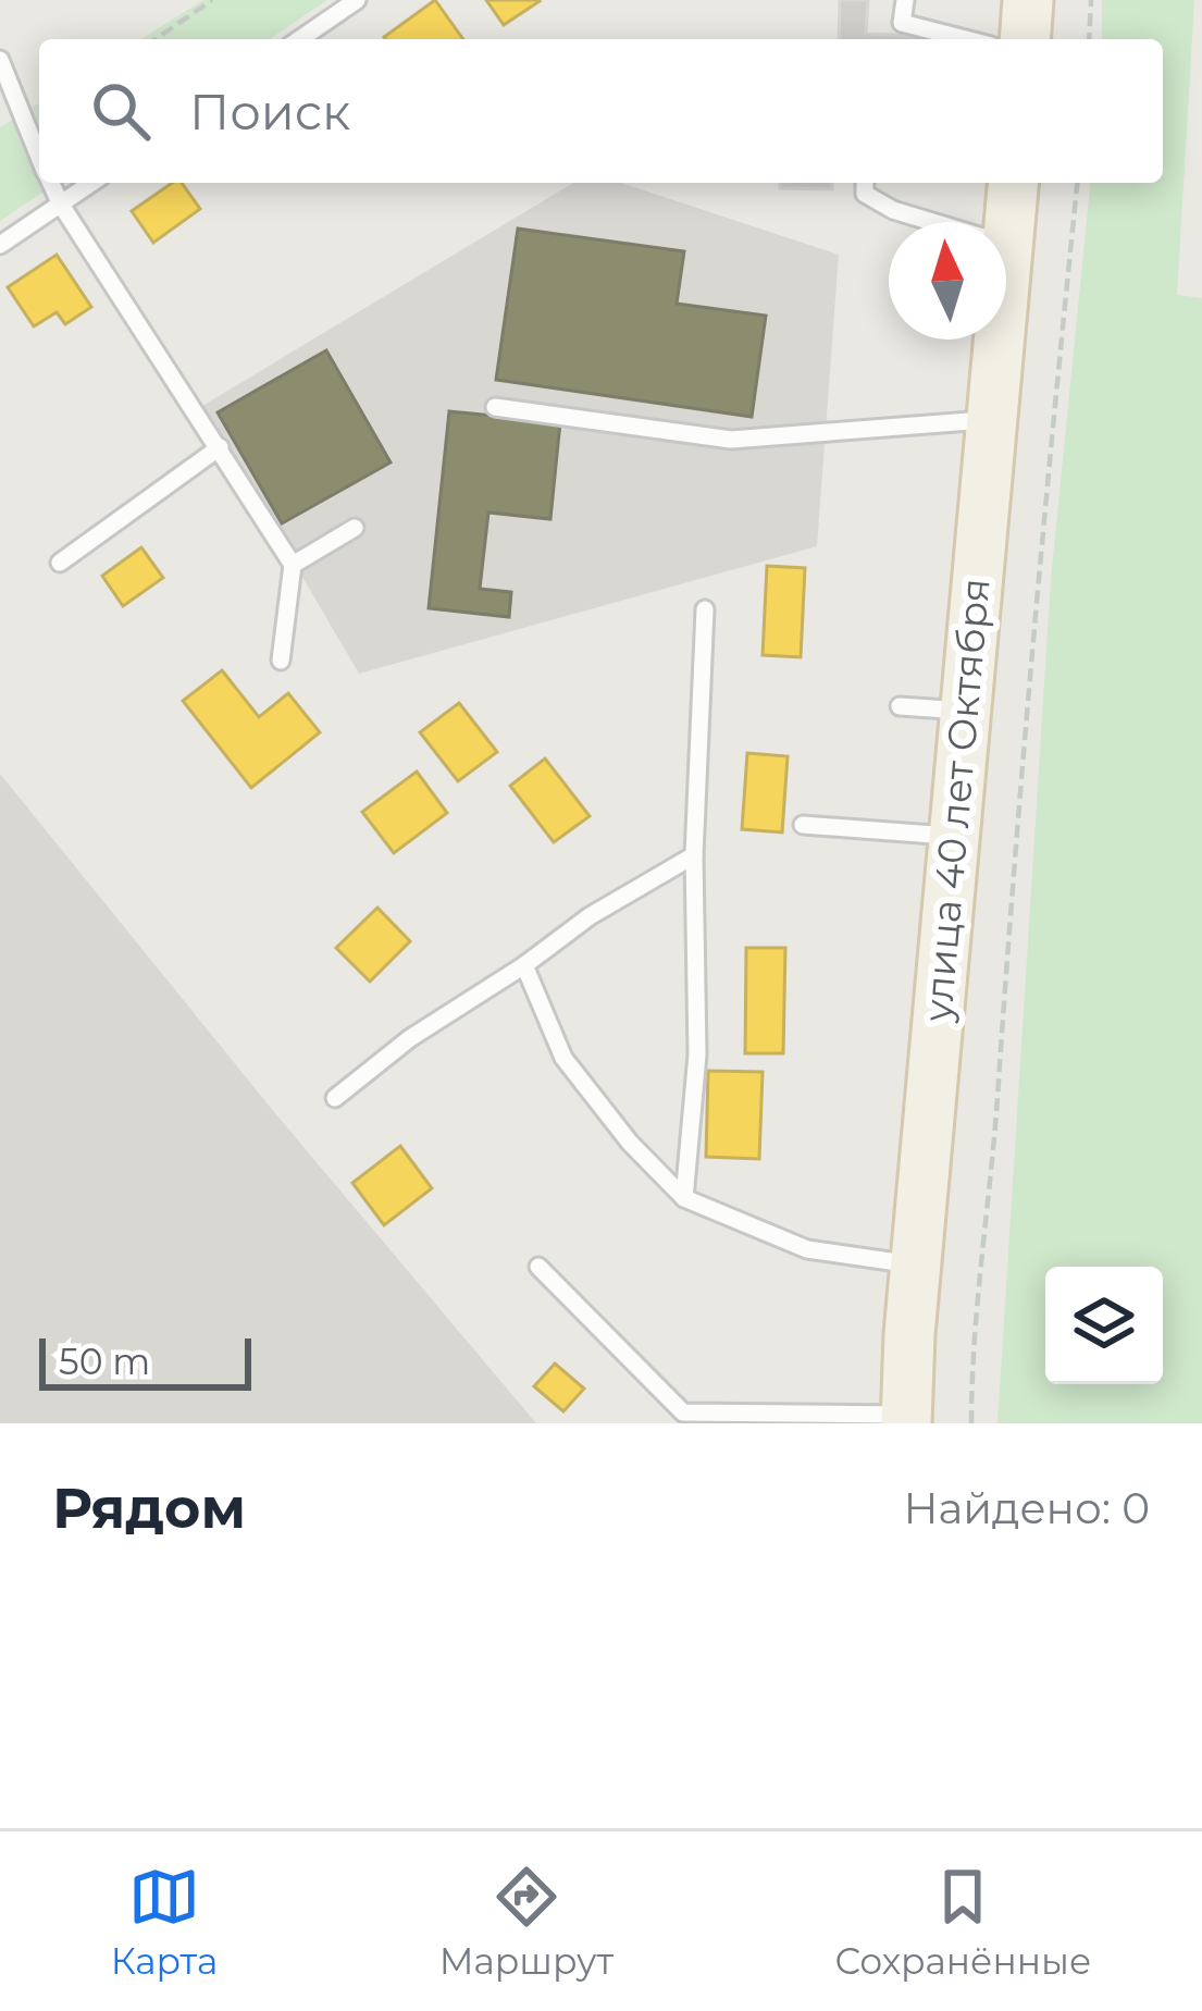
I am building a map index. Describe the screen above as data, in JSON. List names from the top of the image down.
{
  "streets": {
    "main road": ["улица 40 лет Октября"]
  },
  "scale_bar": "50 m",
  "north": "top",
  "page": {
    "search": "Поиск",
    "scale": "50 m",
    "heading": ["Рядом", "Найдено: 0"],
    "nav": ["Карта", "Маршрут", "Сохранённые"]
  }
}
